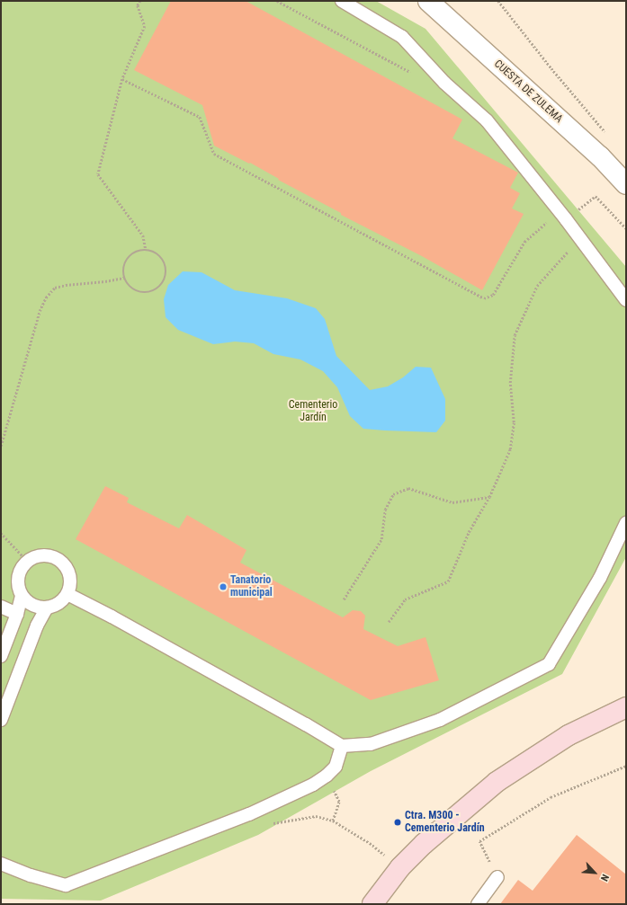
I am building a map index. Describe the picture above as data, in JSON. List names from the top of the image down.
{
  "streets": {
    "street": ["CUESTA DE ZULEMA"]
  },
  "parks": ["Cementerio Jardín"],
  "places": ["Tanatorio municipal", "Ctra. M300 - Cementerio Jardín"],
  "north": "bottom right"
}
